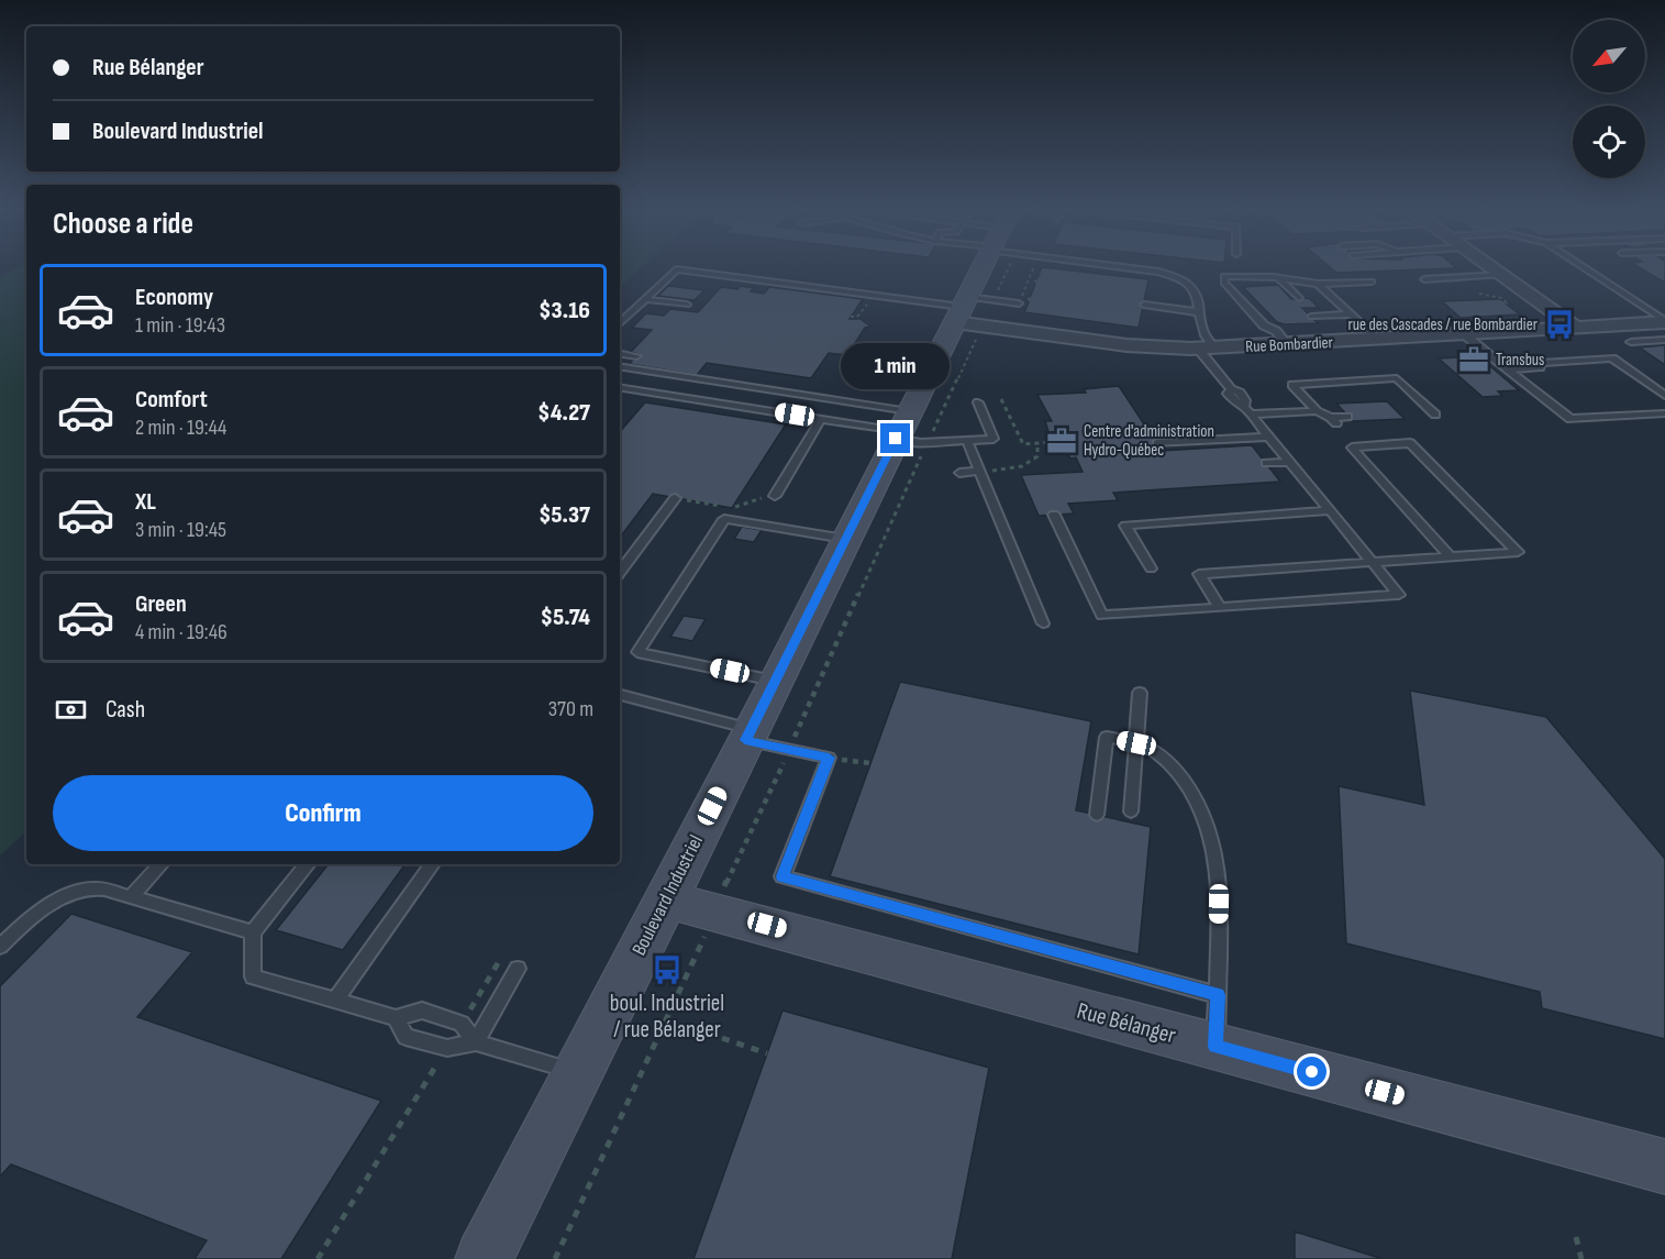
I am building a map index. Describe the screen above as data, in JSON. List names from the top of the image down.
{
  "streets": {
    "street": ["Rue Bombardier", "Boulevard Industriel", "Rue Bélanger"]
  },
  "crossings": [
    ["Rue Bombardier", "Boulevard Industriel"],
    ["Boulevard Industriel", "Rue Bélanger"]
  ],
  "places": {
    "bus stop": ["rue des Cascades / rue Bombardier", "boul. Industriel / rue Bélanger"],
    "office": ["Transbus", "Centre d'administration Hydro-Québec"]
  },
  "north": "bottom left",
  "page": {
    "banner": ["Rue Bélanger", "Boulevard Industriel"],
    "heading": "Choose a ride",
    "list": [
      {
        "name": "Economy",
        "note": "1 min · 19:43",
        "value": "$3.16"
      },
      {
        "name": "Comfort",
        "note": "2 min · 19:44",
        "value": "$4.27"
      },
      {
        "name": "XL",
        "note": "3 min · 19:45",
        "value": "$5.37"
      },
      {
        "name": "Green",
        "note": "4 min · 19:46",
        "value": "$5.74"
      }
    ],
    "bubble": "1 min",
    "pay": ["Cash", "370 m"],
    "buttons": "Confirm"
  }
}
